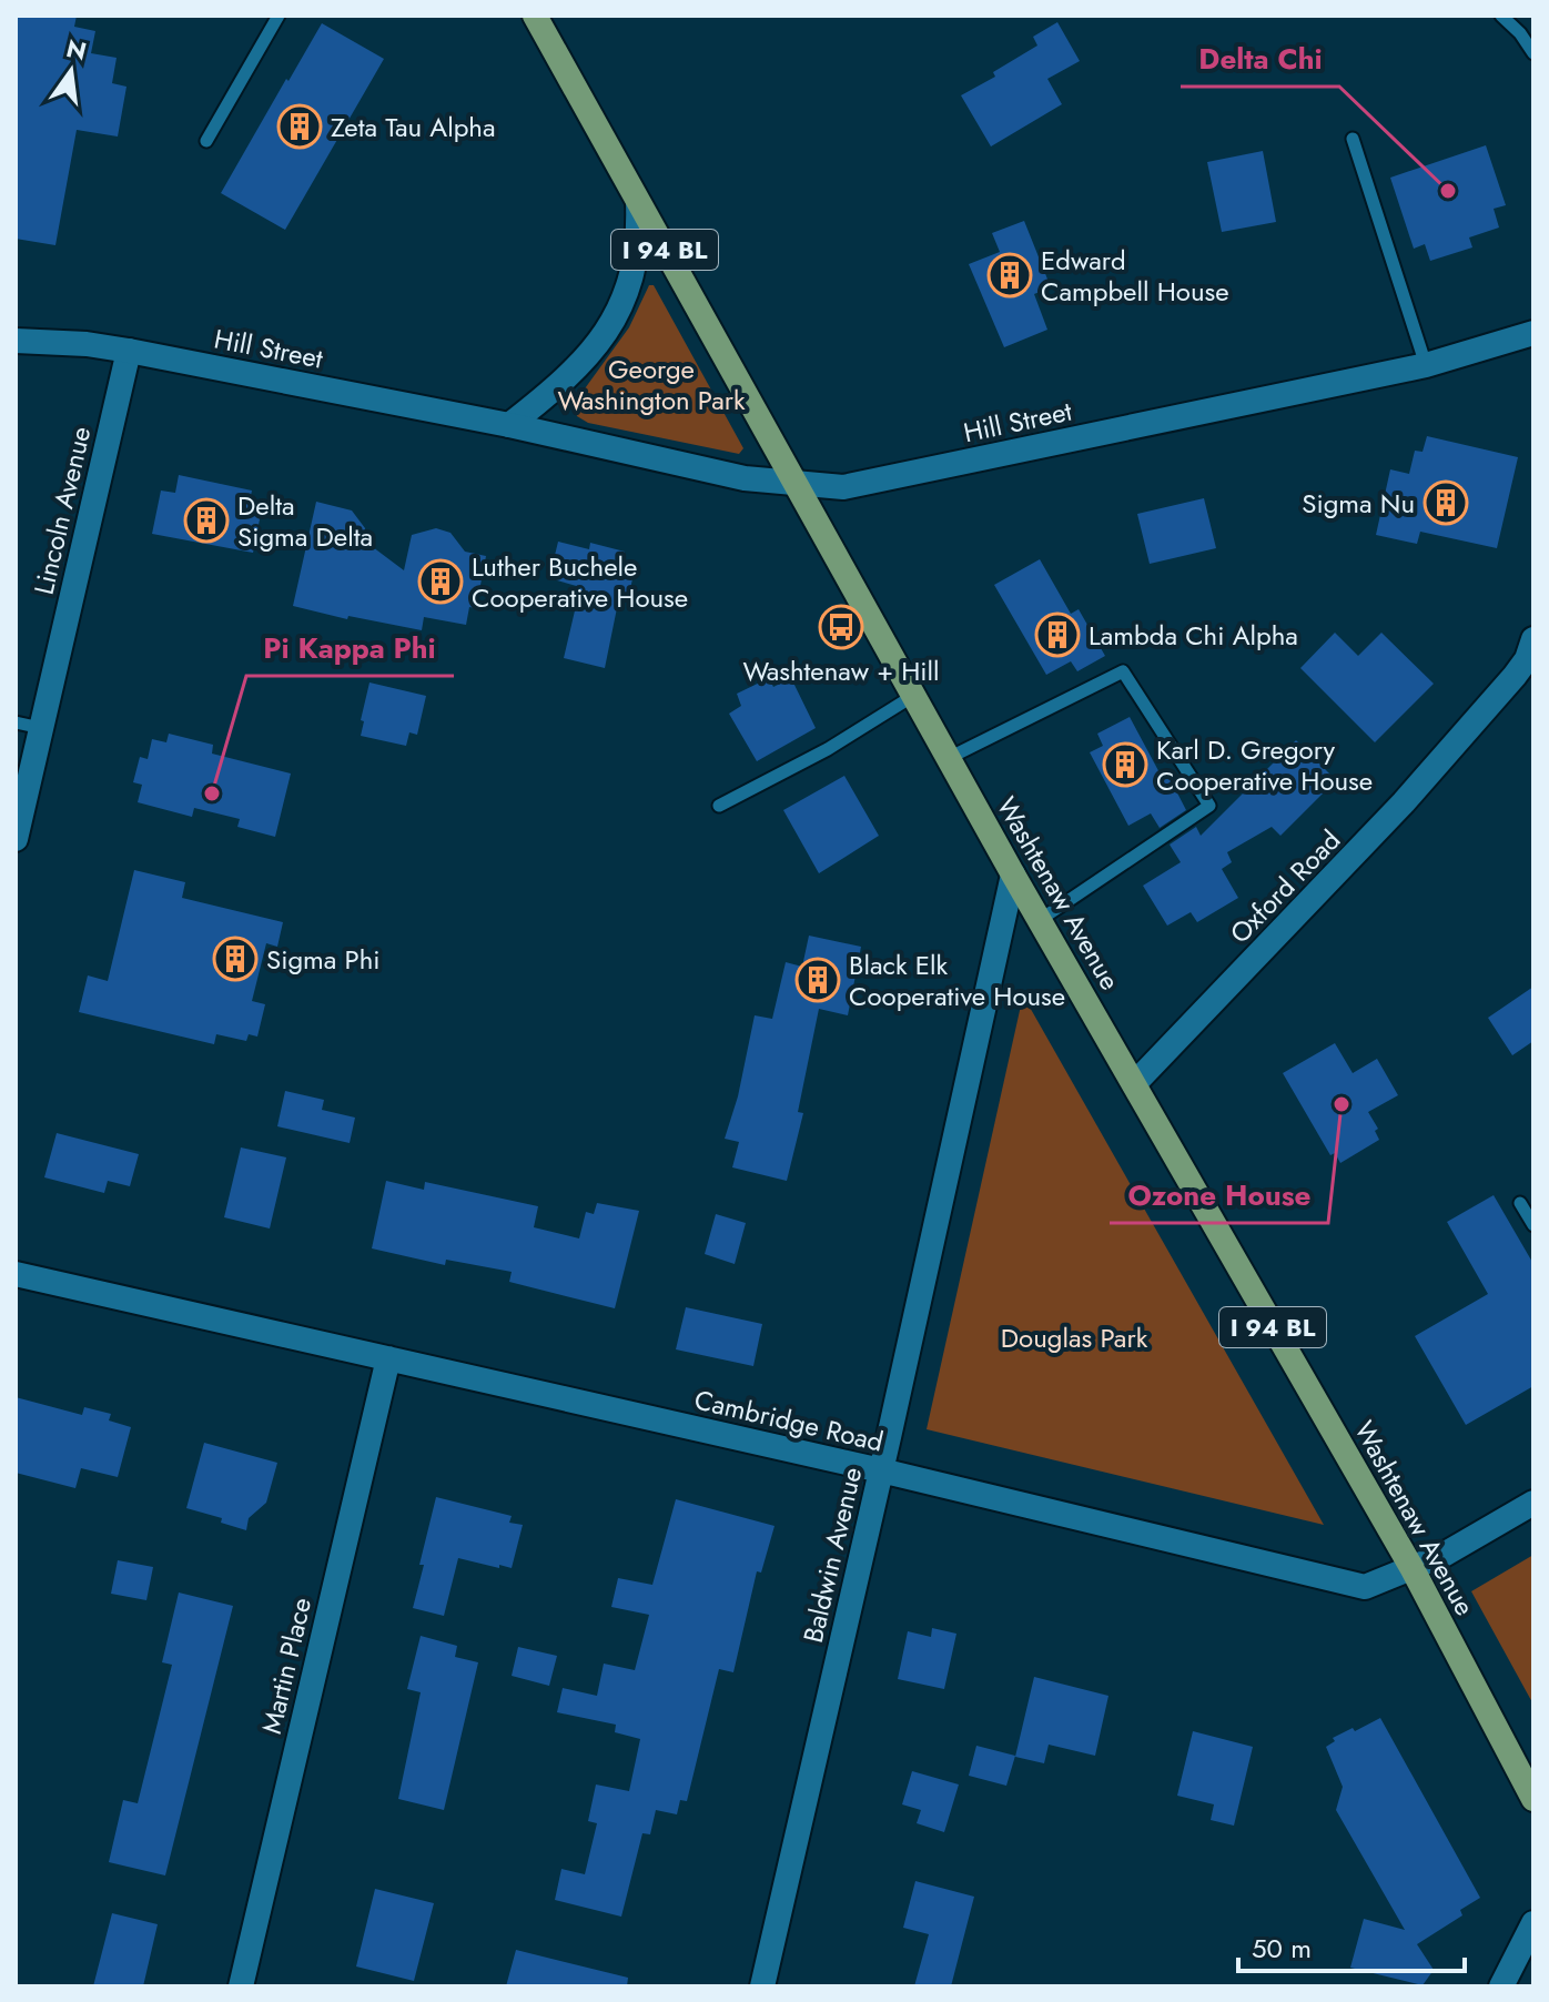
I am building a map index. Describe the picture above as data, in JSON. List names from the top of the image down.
{
  "streets": {
    "main road": ["I 94 BL", "Washtenaw Avenue"],
    "street": [
      "Hill Street",
      "Lincoln Avenue",
      "Oxford Road",
      "Cambridge Road",
      "Baldwin Avenue",
      "Martin Place"
    ]
  },
  "crossings": [
    ["Hill Street", "Lincoln Avenue"],
    ["Hill Street", "Washtenaw Avenue"],
    ["Oxford Road", "Washtenaw Avenue"],
    ["Washtenaw Avenue", "Cambridge Road"],
    ["Washtenaw Avenue", "Baldwin Avenue"],
    ["Cambridge Road", "Baldwin Avenue"],
    ["Cambridge Road", "Martin Place"]
  ],
  "parks": ["George Washington Park", "Douglas Park"],
  "places": {
    "building": [
      "Zeta Tau Alpha",
      "Edward Campbell House",
      "Sigma Nu",
      "Delta Sigma Delta",
      "Luther Buchele Cooperative House",
      "Lambda Chi Alpha",
      "Karl D. Gregory Cooperative House",
      "Sigma Phi",
      "Black Elk Cooperative House"
    ],
    "other": ["Delta Chi", "Pi Kappa Phi", "Ozone House"],
    "bus stop": ["Washtenaw + Hill"]
  },
  "scale_bar": "50 m",
  "north": "top"
}
